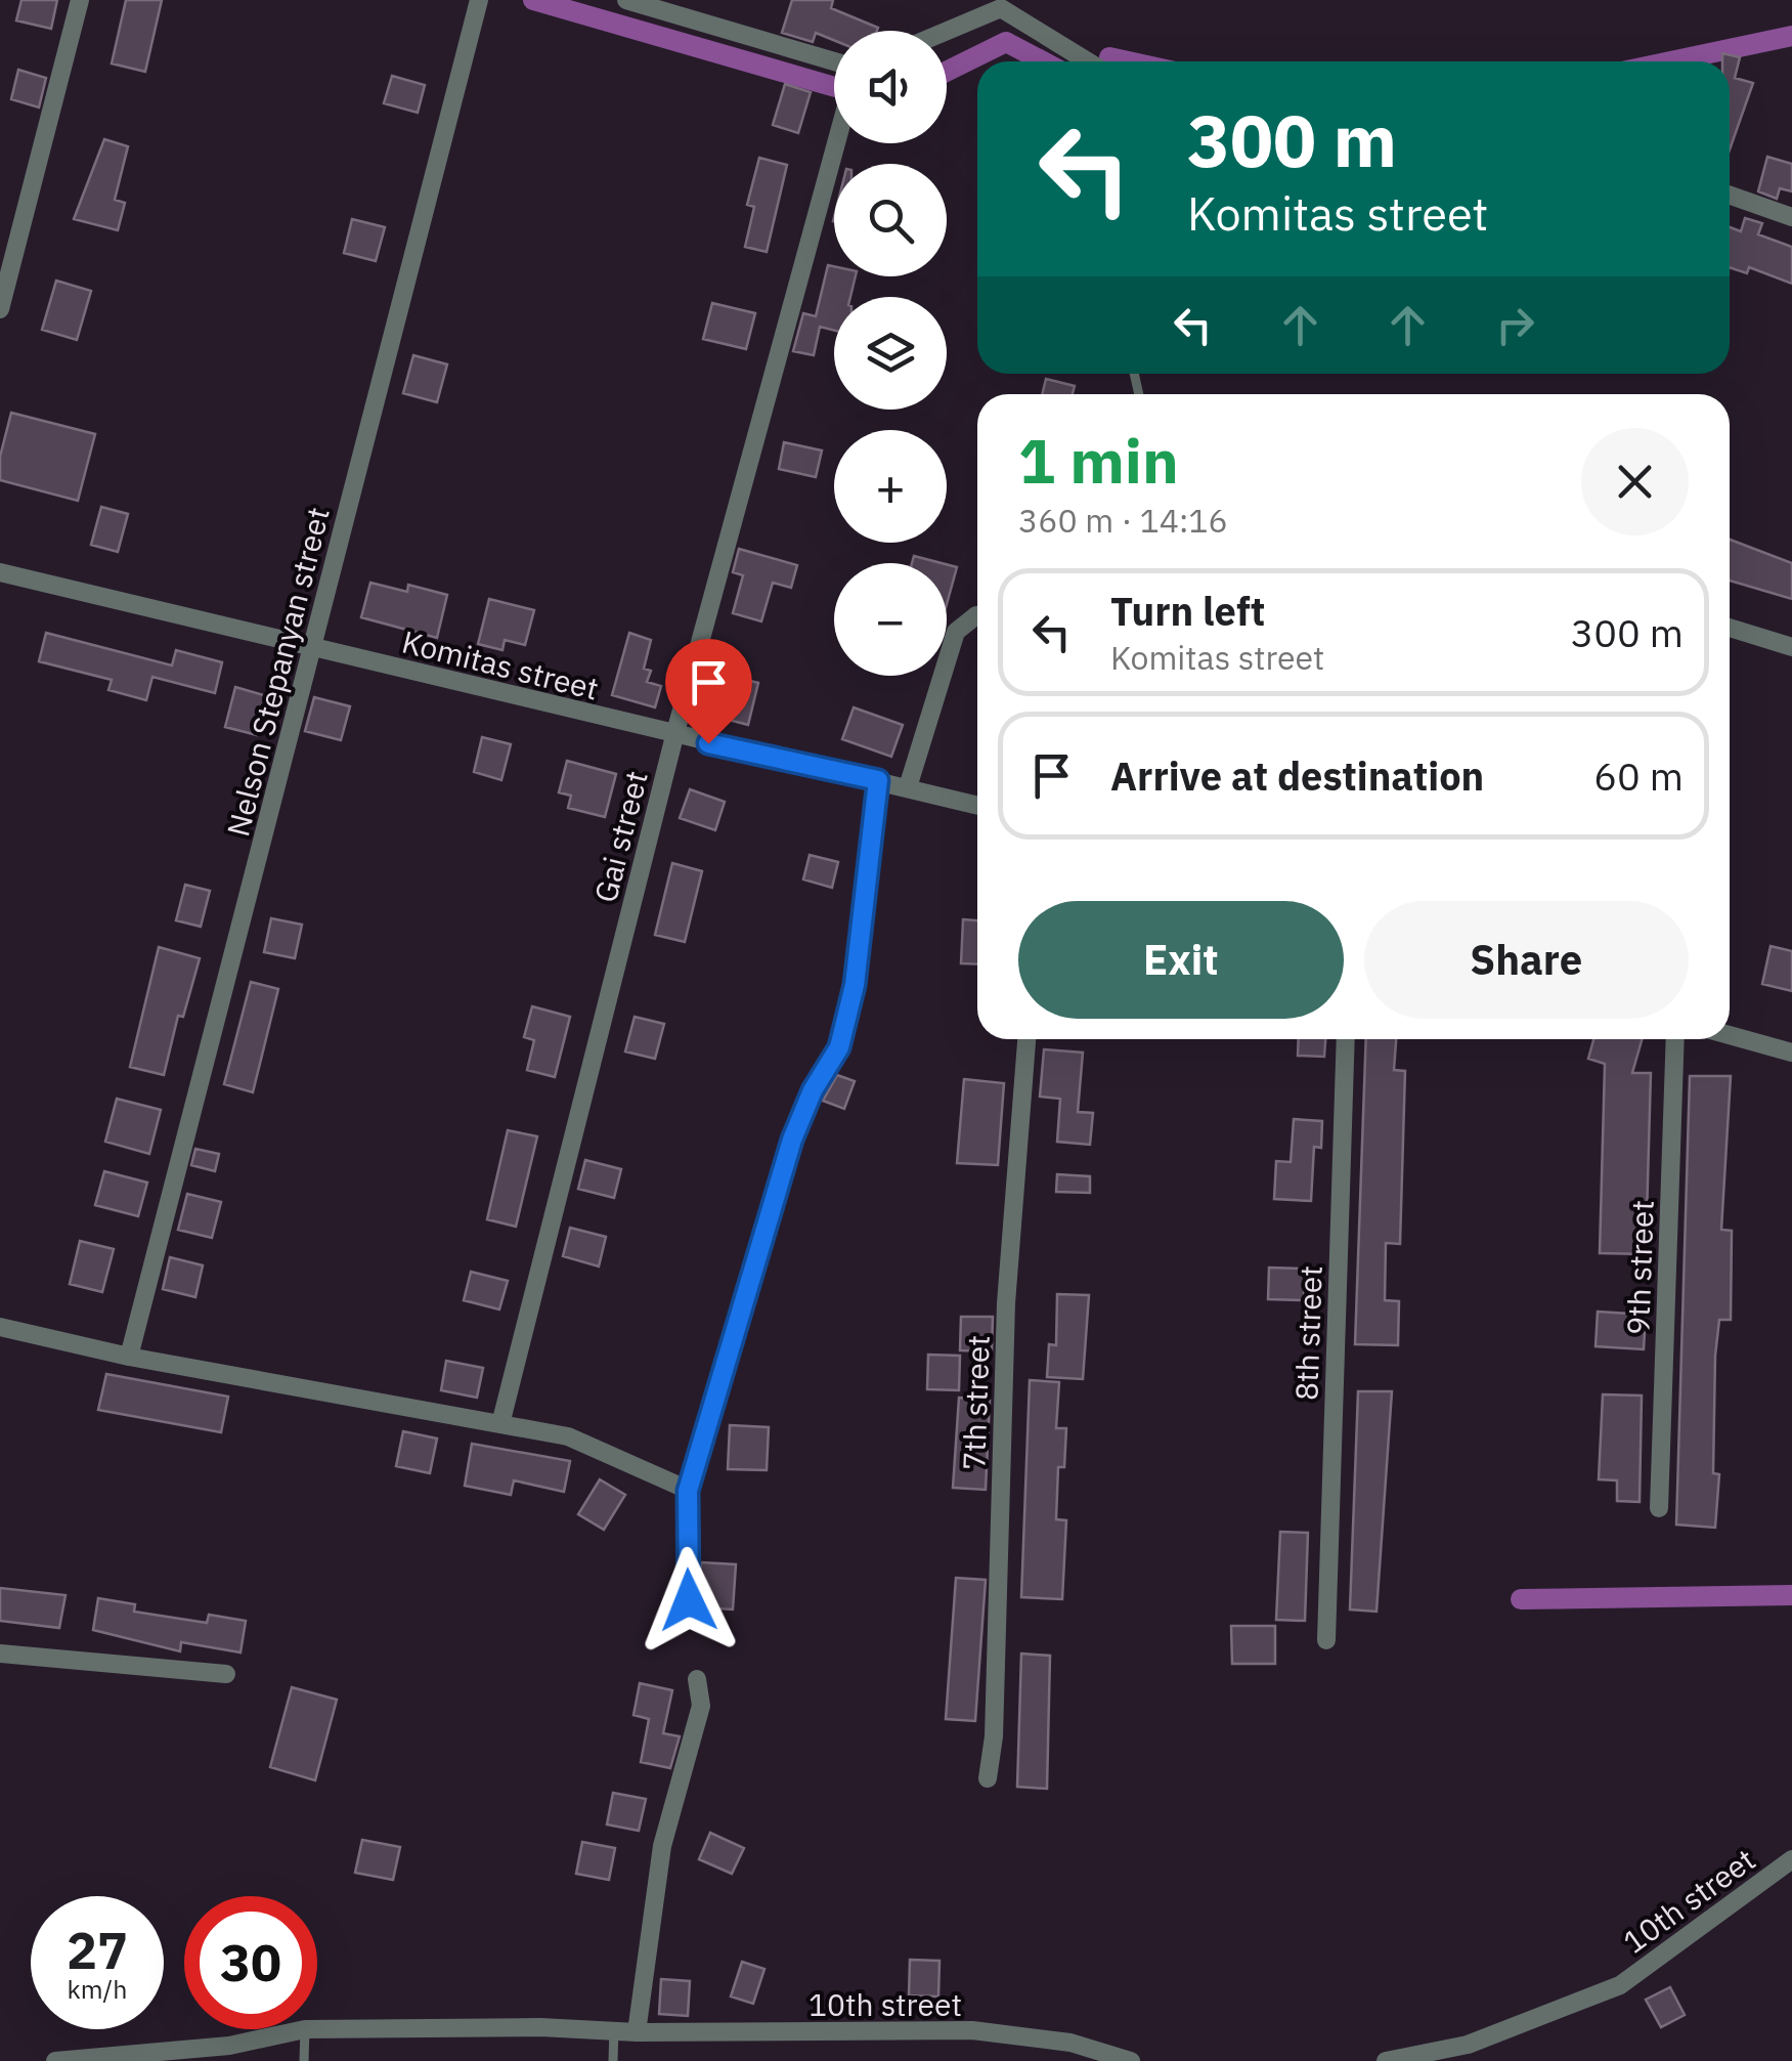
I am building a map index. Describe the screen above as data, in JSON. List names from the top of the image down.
{
  "streets": {
    "street": [
      "Komitas street",
      "Nelson Stepanyan street",
      "Gai street",
      "9th street",
      "8th street",
      "7th street",
      "10th street"
    ]
  },
  "crossings": [
    ["Komitas street", "Nelson Stepanyan street"],
    ["Komitas street", "Gai street"]
  ],
  "page": {
    "map_buttons": ["+", "−"],
    "turn": ["300 m", "Komitas street"],
    "heading": ["1 min", "360 m · 14:16"],
    "list": [
      {
        "name": "Turn left",
        "note": "Komitas street",
        "value": "300 m"
      },
      {
        "name": "Arrive at destination",
        "value": "60 m"
      }
    ],
    "buttons": ["Exit", "Share"],
    "speed": "27 km/h",
    "limit": "30"
  }
}
